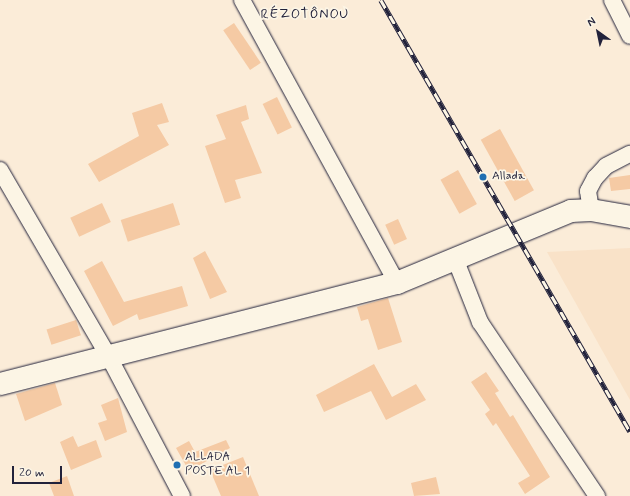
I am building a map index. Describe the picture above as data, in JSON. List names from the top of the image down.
{
  "districts": ["RÉZOTÔNOU"],
  "places": ["Allada", "ALLADA POSTE AL 1"],
  "scale_bar": "20 m",
  "north": "top left"
}
